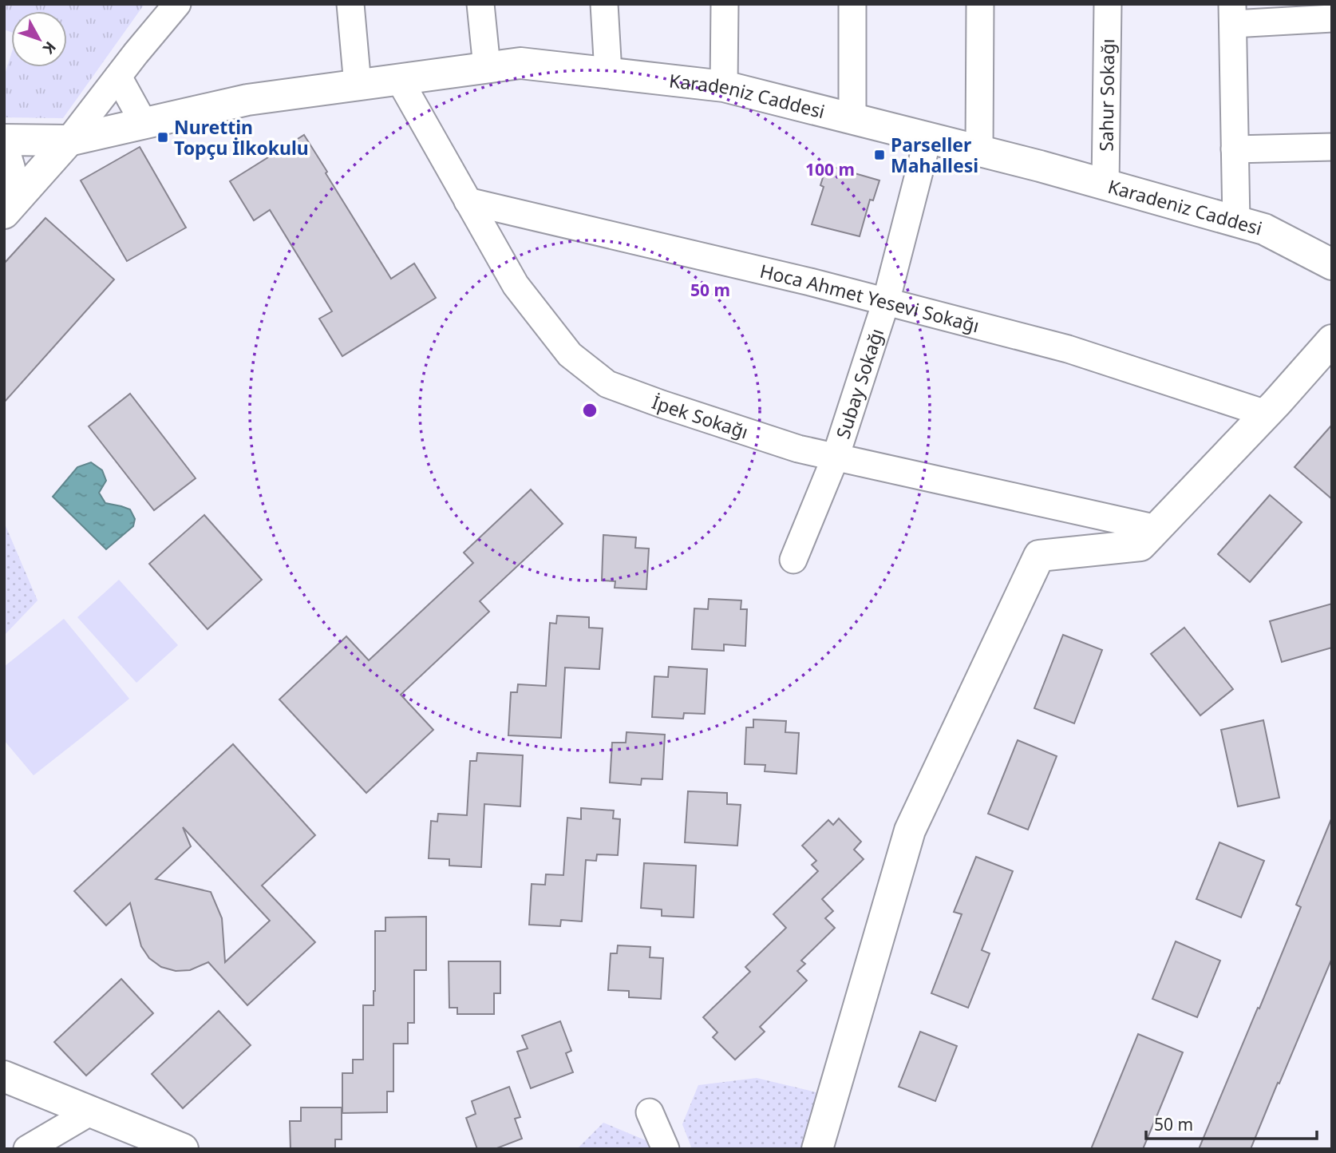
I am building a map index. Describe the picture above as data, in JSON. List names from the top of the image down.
{
  "streets": {
    "street": [
      "Sahur Sokağı",
      "Karadeniz Caddesi",
      "Hoca Ahmet Yesevi Sokağı",
      "Subay Sokağı",
      "İpek Sokağı"
    ]
  },
  "crossings": [
    ["Sahur Sokağı", "Karadeniz Caddesi"],
    ["Karadeniz Caddesi", "Subay Sokağı"],
    ["Karadeniz Caddesi", "İpek Sokağı"],
    ["Hoca Ahmet Yesevi Sokağı", "Subay Sokağı"],
    ["Hoca Ahmet Yesevi Sokağı", "İpek Sokağı"],
    ["Subay Sokağı", "İpek Sokağı"]
  ],
  "places": {
    "transit": ["Nurettin Topçu İlkokulu", "Parseller Mahallesi"]
  },
  "scale_bar": "50 m",
  "north": "bottom right",
  "rings": ["100 m", "50 m"]
}
